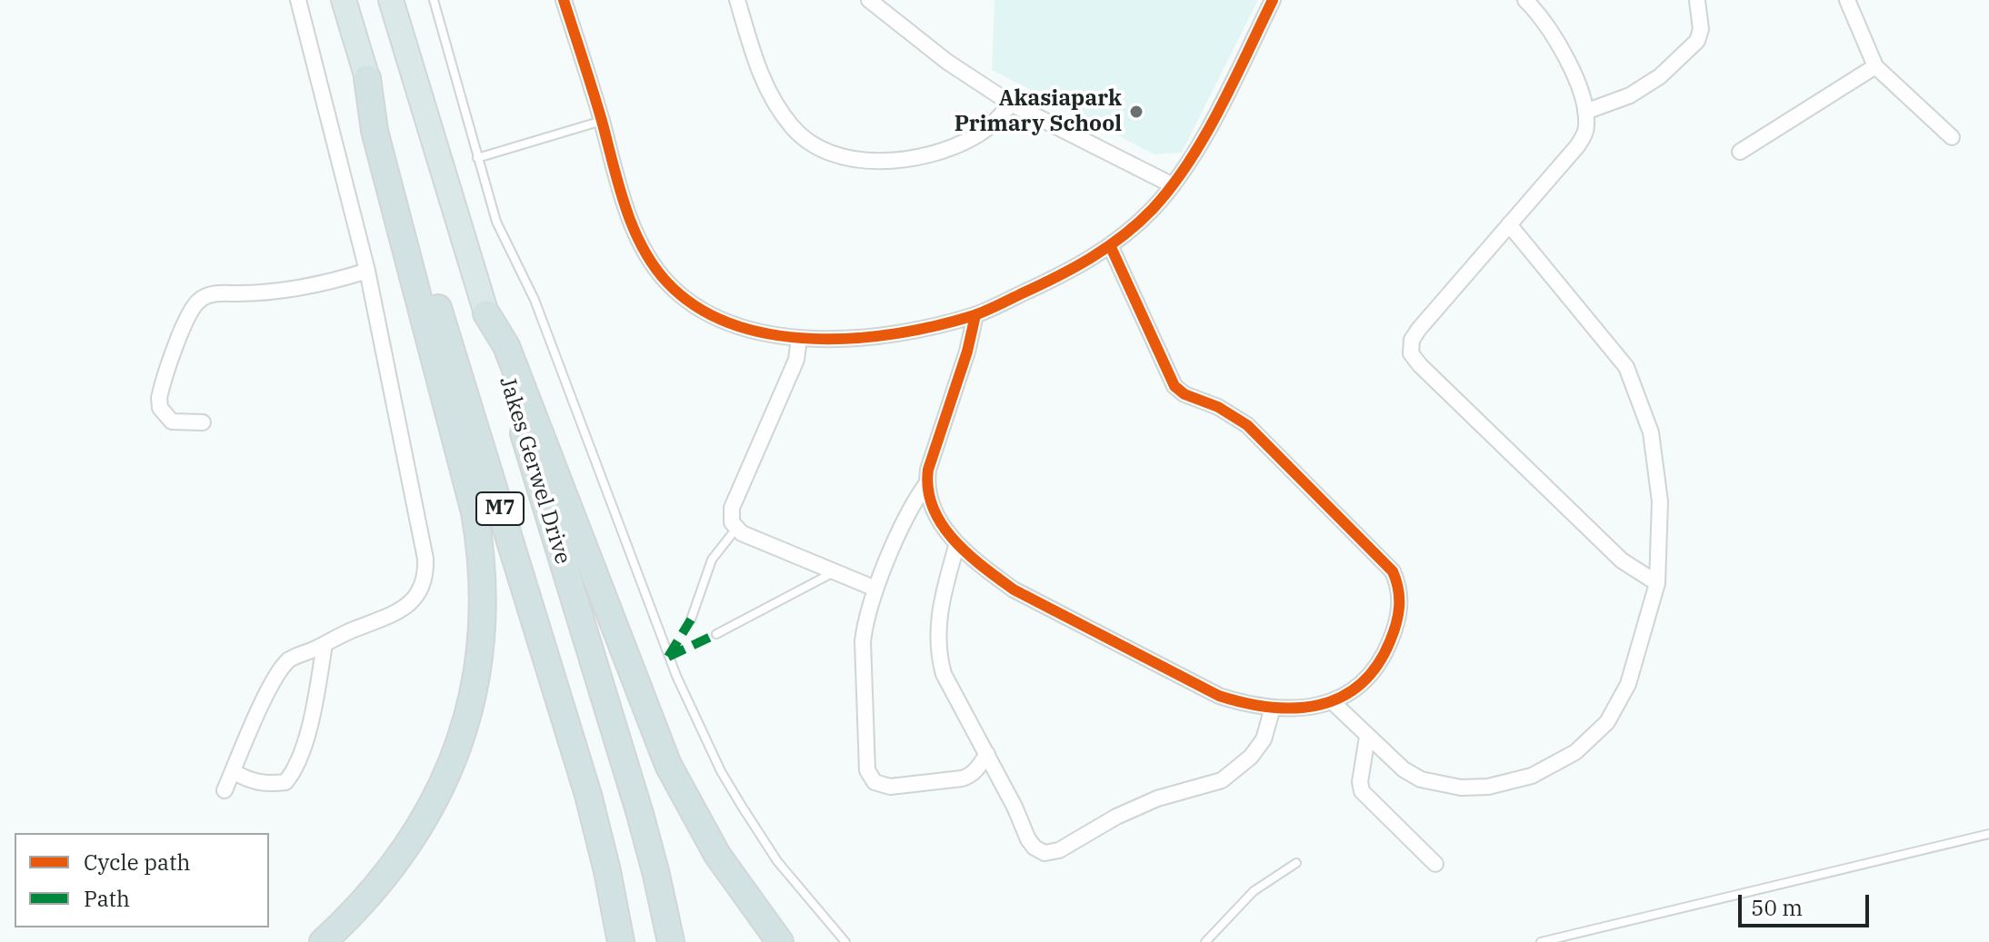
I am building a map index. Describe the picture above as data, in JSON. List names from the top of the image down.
{
  "streets": {
    "highway": ["Jakes Gerwel Drive", "M7"]
  },
  "places": ["Akasiapark Primary School"],
  "legend": ["Cycle path", "Path"],
  "scale_bar": "50 m"
}
